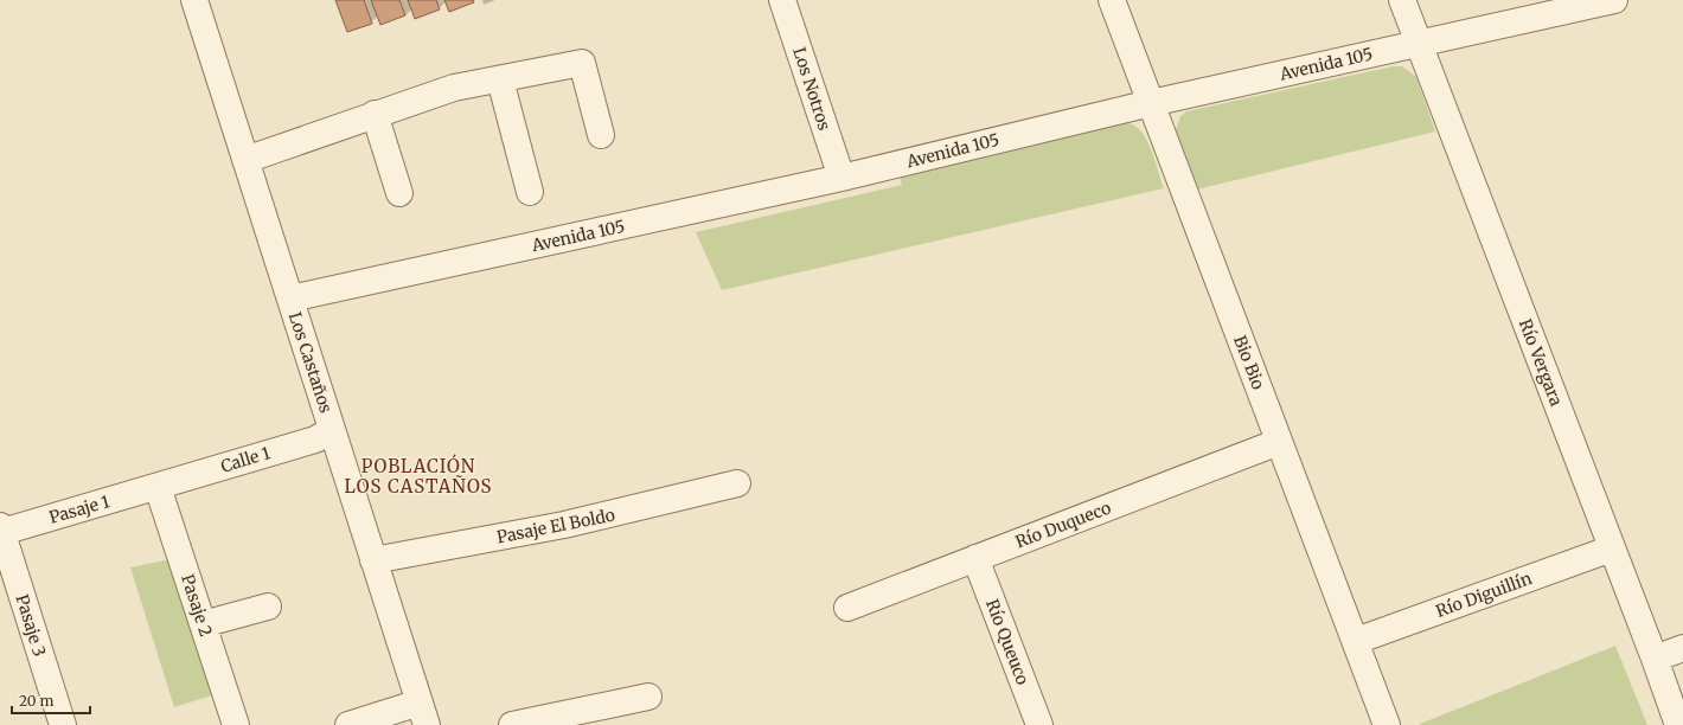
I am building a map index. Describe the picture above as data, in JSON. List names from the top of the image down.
{
  "streets": {
    "street": [
      "Avenida 105",
      "Los Notros",
      "Los Castaños",
      "Bio Bio",
      "Río Vergara",
      "Calle 1",
      "Pasaje 1",
      "Río Duqueco",
      "Pasaje El Boldo",
      "Río Diguillín",
      "Pasaje 2",
      "Pasaje 3",
      "Río Queuco"
    ]
  },
  "crossings": [
    ["Avenida 105", "Los Notros"],
    ["Avenida 105", "Los Castaños"],
    ["Avenida 105", "Bio Bio"],
    ["Avenida 105", "Río Vergara"],
    ["Los Castaños", "Calle 1"],
    ["Los Castaños", "Pasaje El Boldo"],
    ["Bio Bio", "Río Duqueco"],
    ["Bio Bio", "Río Diguillín"],
    ["Río Vergara", "Río Diguillín"],
    ["Calle 1", "Pasaje 1"],
    ["Calle 1", "Pasaje 2"],
    ["Pasaje 1", "Pasaje 2"],
    ["Pasaje 1", "Pasaje 3"],
    ["Río Duqueco", "Río Queuco"]
  ],
  "districts": ["POBLACIÓN LOS CASTAÑOS"],
  "scale_bar": "20 m"
}
